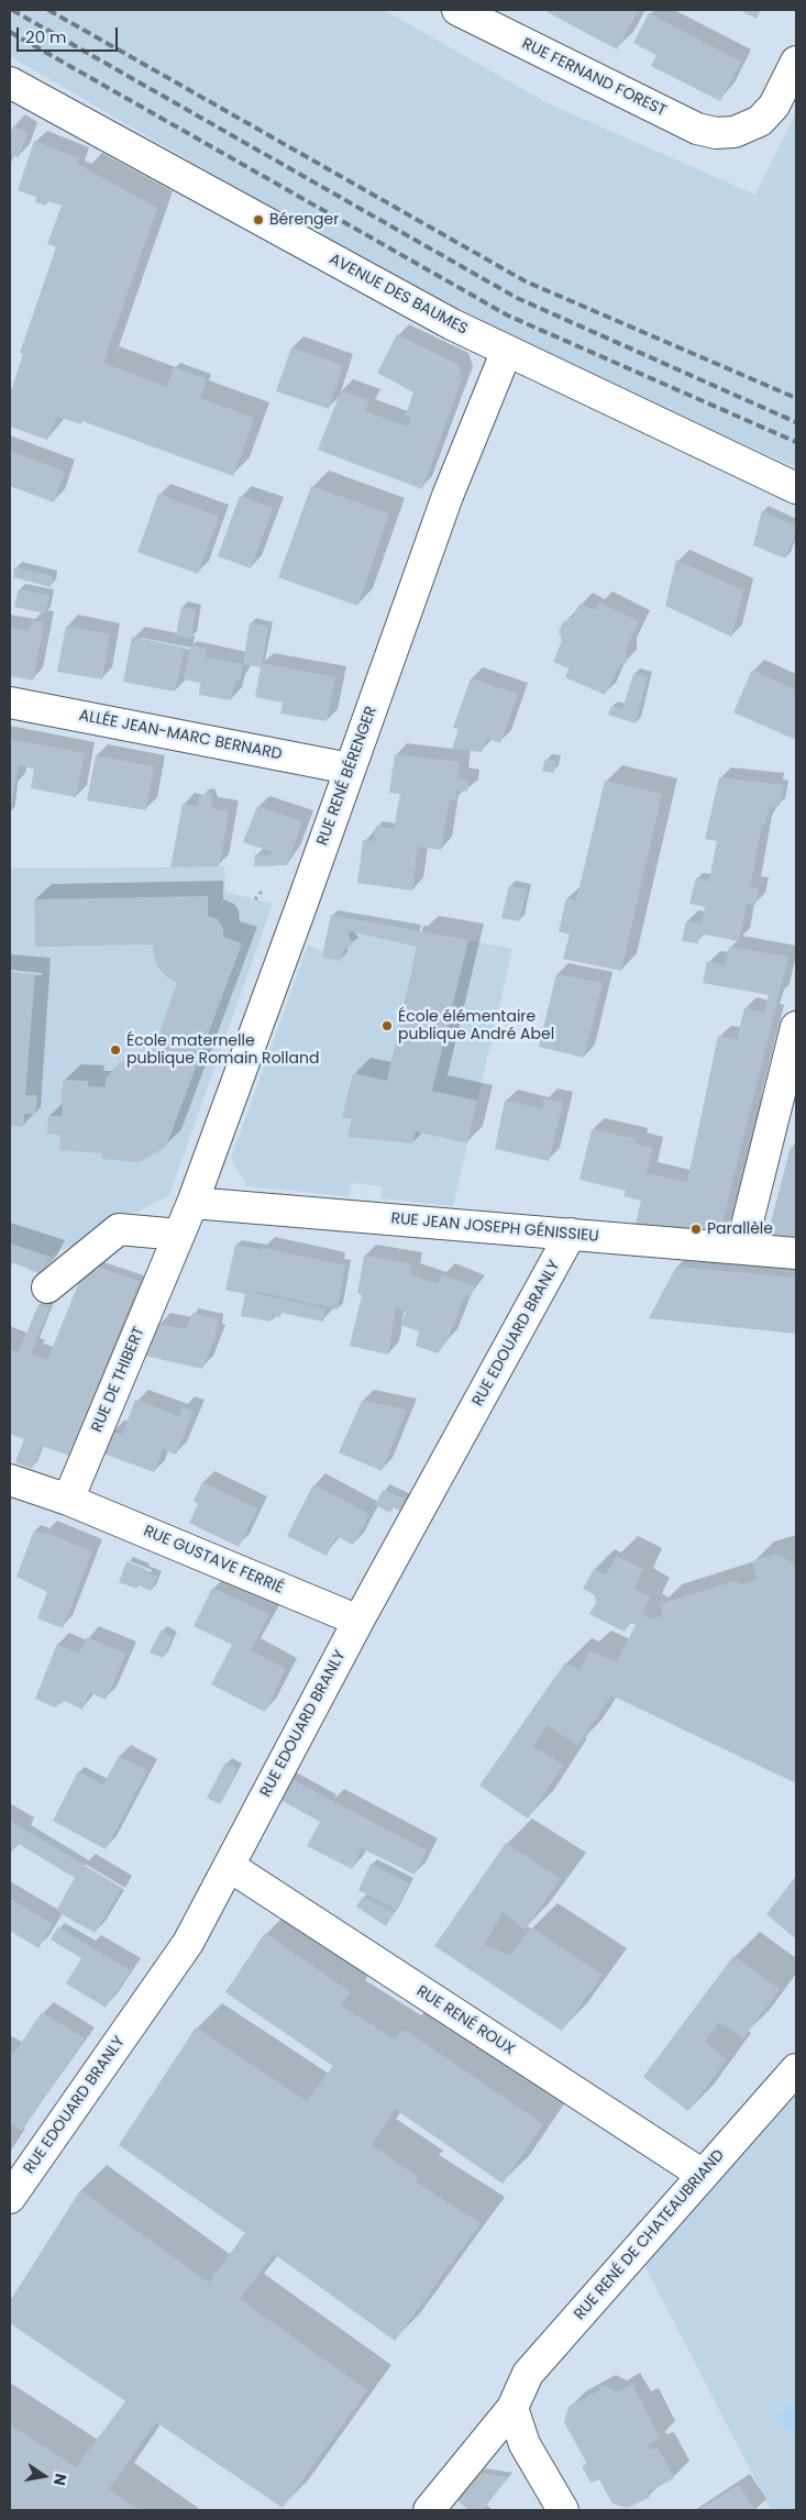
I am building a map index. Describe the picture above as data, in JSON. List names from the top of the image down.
{
  "streets": {
    "street": [
      "RUE FERNAND FOREST",
      "AVENUE DES BAUMES",
      "ALLÉE JEAN-MARC BERNARD",
      "RUE RENÉ BÉRENGER",
      "RUE JEAN JOSEPH GÉNISSIEU",
      "RUE EDOUARD BRANLY",
      "RUE DE THIBERT",
      "RUE GUSTAVE FERRIÉ",
      "RUE RENÉ ROUX",
      "RUE RENÉ DE CHATEAUBRIAND"
    ]
  },
  "crossings": [
    ["AVENUE DES BAUMES", "RUE RENÉ BÉRENGER"],
    ["ALLÉE JEAN-MARC BERNARD", "RUE RENÉ BÉRENGER"],
    ["RUE RENÉ BÉRENGER", "RUE JEAN JOSEPH GÉNISSIEU"],
    ["RUE RENÉ BÉRENGER", "RUE DE THIBERT"],
    ["RUE JEAN JOSEPH GÉNISSIEU", "RUE EDOUARD BRANLY"],
    ["RUE JEAN JOSEPH GÉNISSIEU", "RUE DE THIBERT"],
    ["RUE EDOUARD BRANLY", "RUE GUSTAVE FERRIÉ"],
    ["RUE EDOUARD BRANLY", "RUE RENÉ ROUX"],
    ["RUE DE THIBERT", "RUE GUSTAVE FERRIÉ"],
    ["RUE RENÉ ROUX", "RUE RENÉ DE CHATEAUBRIAND"]
  ],
  "places": [
    "Bérenger",
    "École élémentaire publique André Abel",
    "École maternelle publique Romain Rolland",
    "Parallèle"
  ],
  "scale_bar": "20 m",
  "north": "right"
}
